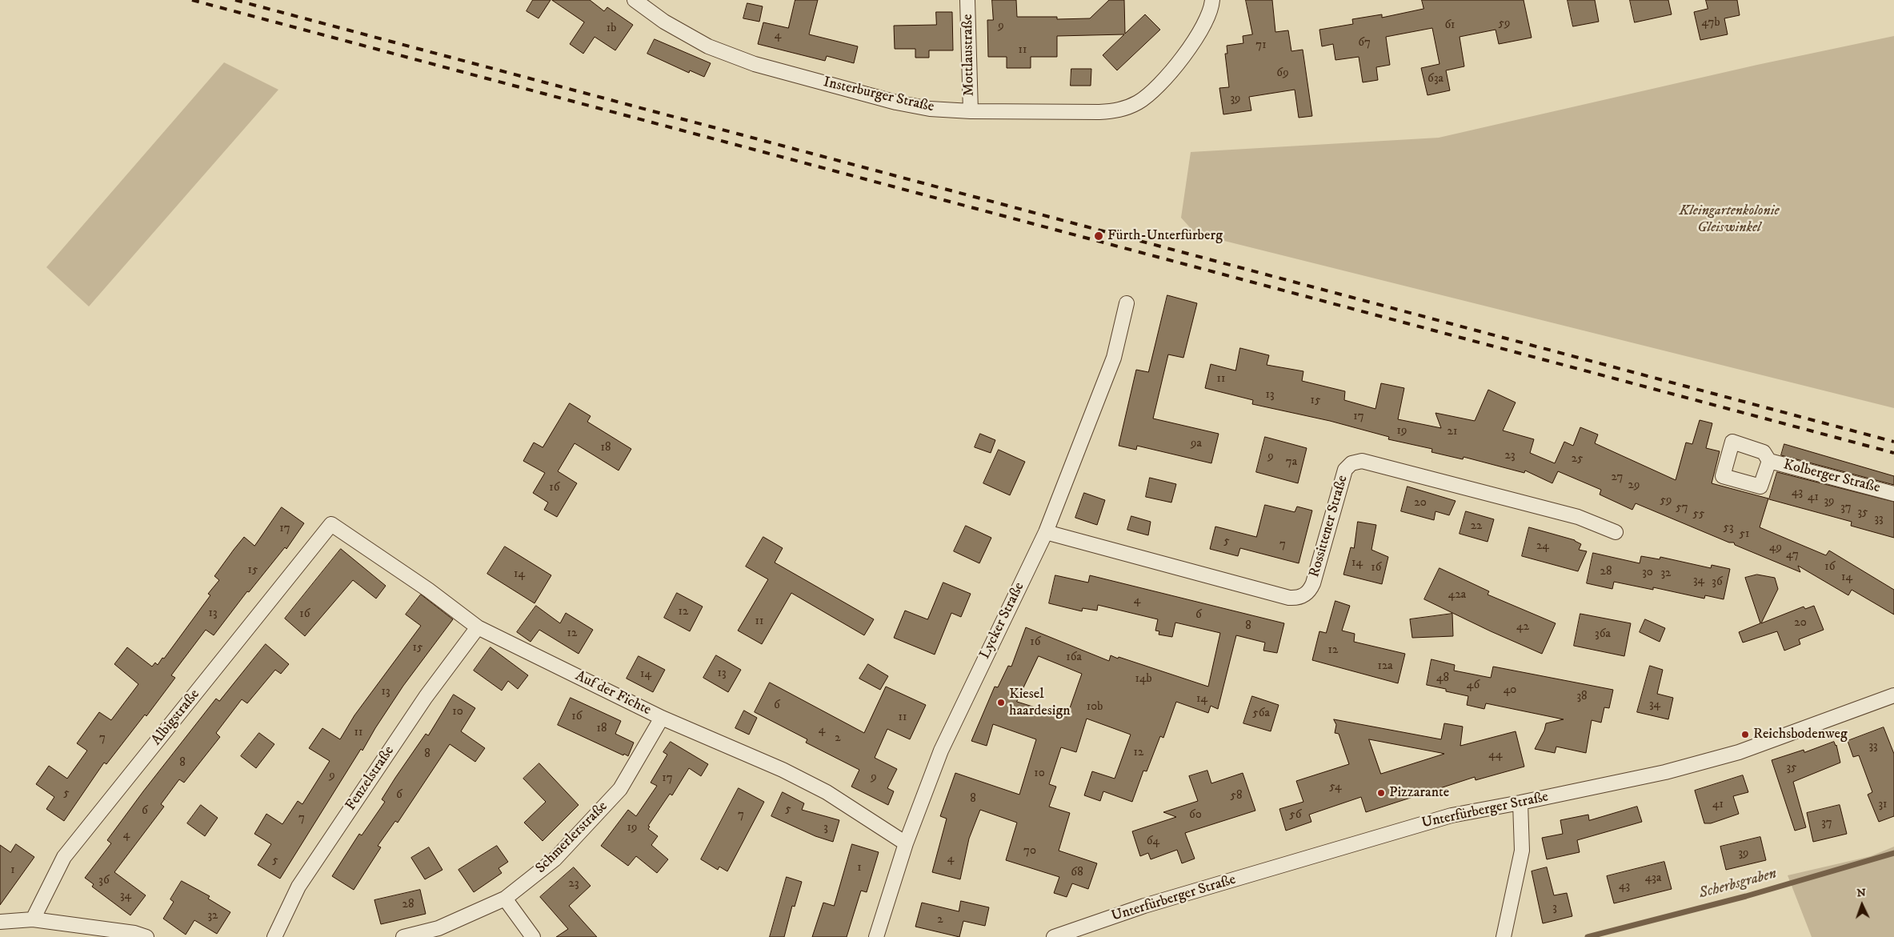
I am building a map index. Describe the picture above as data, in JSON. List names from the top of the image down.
{
  "streets": {
    "street": [
      "Mottlaustraße",
      "Insterburger Straße",
      "Kolberger Straße",
      "Rossittener Straße",
      "Lycker Straße",
      "Auf der Fichte",
      "Albigstraße",
      "Fenzelstraße",
      "Unterfürberger Straße",
      "Schmerlerstraße"
    ]
  },
  "crossings": [
    ["Mottlaustraße", "Insterburger Straße"],
    ["Rossittener Straße", "Lycker Straße"],
    ["Lycker Straße", "Auf der Fichte"],
    ["Auf der Fichte", "Albigstraße"],
    ["Auf der Fichte", "Fenzelstraße"],
    ["Auf der Fichte", "Schmerlerstraße"]
  ],
  "water": ["Scherbsgraben"],
  "parks": ["Kleingartenkolonie Gleiswinkel"],
  "places": [
    "Fürth-Unterfürberg",
    "Kiesel haardesign",
    "Reichsbodenweg",
    "Pizzarante"
  ],
  "house_numbers": [
    "47b",
    "59",
    "61",
    "9",
    "1b",
    "4",
    "67",
    "71",
    "11",
    "69",
    "63a",
    "39",
    "11",
    "13",
    "15",
    "17",
    "19",
    "21",
    "9a",
    "18",
    "23",
    "9",
    "25",
    "7a",
    "27",
    "29",
    "16",
    "43",
    "41",
    "59",
    "39",
    "20",
    "57",
    "37",
    "35",
    "55",
    "33",
    "22",
    "53",
    "17",
    "51",
    "5",
    "7",
    "24",
    "49",
    "47",
    "14",
    "16",
    "16",
    "15",
    "28",
    "30",
    "32",
    "14",
    "14",
    "34",
    "36",
    "42a",
    "4",
    "12",
    "13",
    "16",
    "6",
    "11",
    "20",
    "8",
    "42",
    "12",
    "36a",
    "16",
    "15",
    "12",
    "16a",
    "12a",
    "13",
    "14",
    "48",
    "14b",
    "46",
    "40",
    "13",
    "38",
    "14",
    "34",
    "6",
    "10b",
    "10",
    "56a",
    "16",
    "11",
    "18",
    "4",
    "11",
    "7",
    "2",
    "33",
    "12",
    "8",
    "44",
    "8",
    "35",
    "10",
    "9",
    "9",
    "17",
    "54",
    "5",
    "6",
    "58",
    "8",
    "41",
    "31",
    "5",
    "6",
    "7",
    "60",
    "56",
    "7",
    "37",
    "19",
    "3",
    "4",
    "64",
    "70",
    "39",
    "4",
    "5",
    "1",
    "1",
    "68",
    "43a",
    "36",
    "23",
    "43",
    "34",
    "28",
    "3",
    "32",
    "2"
  ],
  "north": "top"
}
